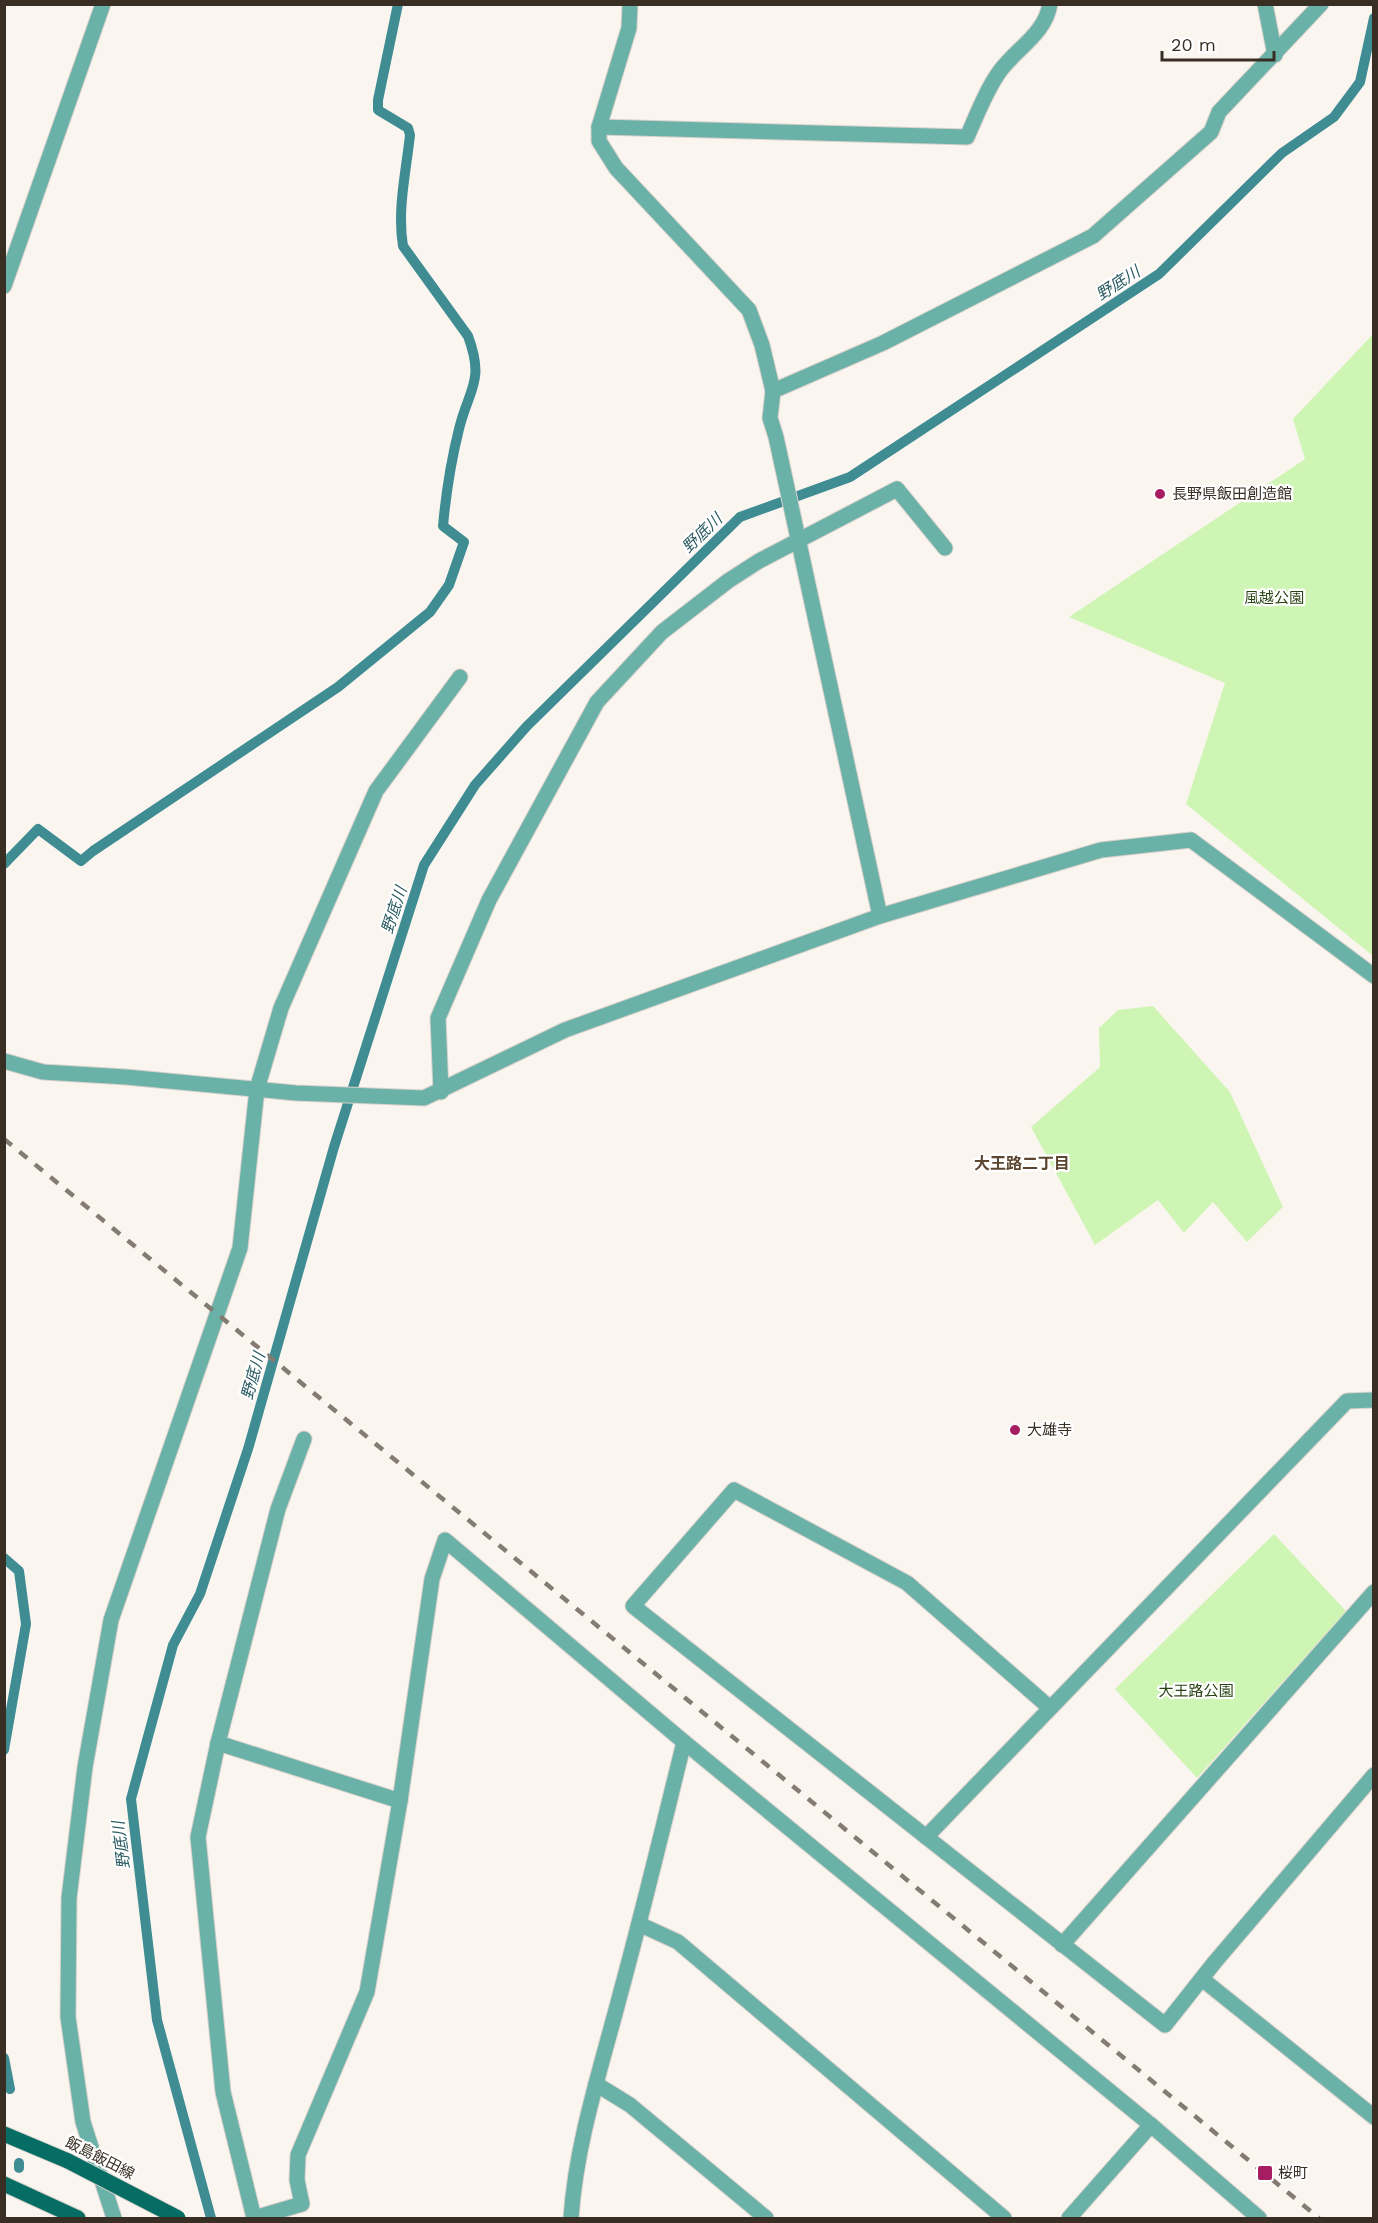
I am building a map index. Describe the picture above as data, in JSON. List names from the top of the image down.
{
  "streets": {
    "main road": ["飯島飯田線"]
  },
  "districts": ["大王路二丁目"],
  "water": ["野底川"],
  "parks": ["風越公園", "大王路公園"],
  "places": {
    "other": ["長野県飯田創造館", "大雄寺"],
    "transit": ["桜町"]
  },
  "scale_bar": "20 m"
}
